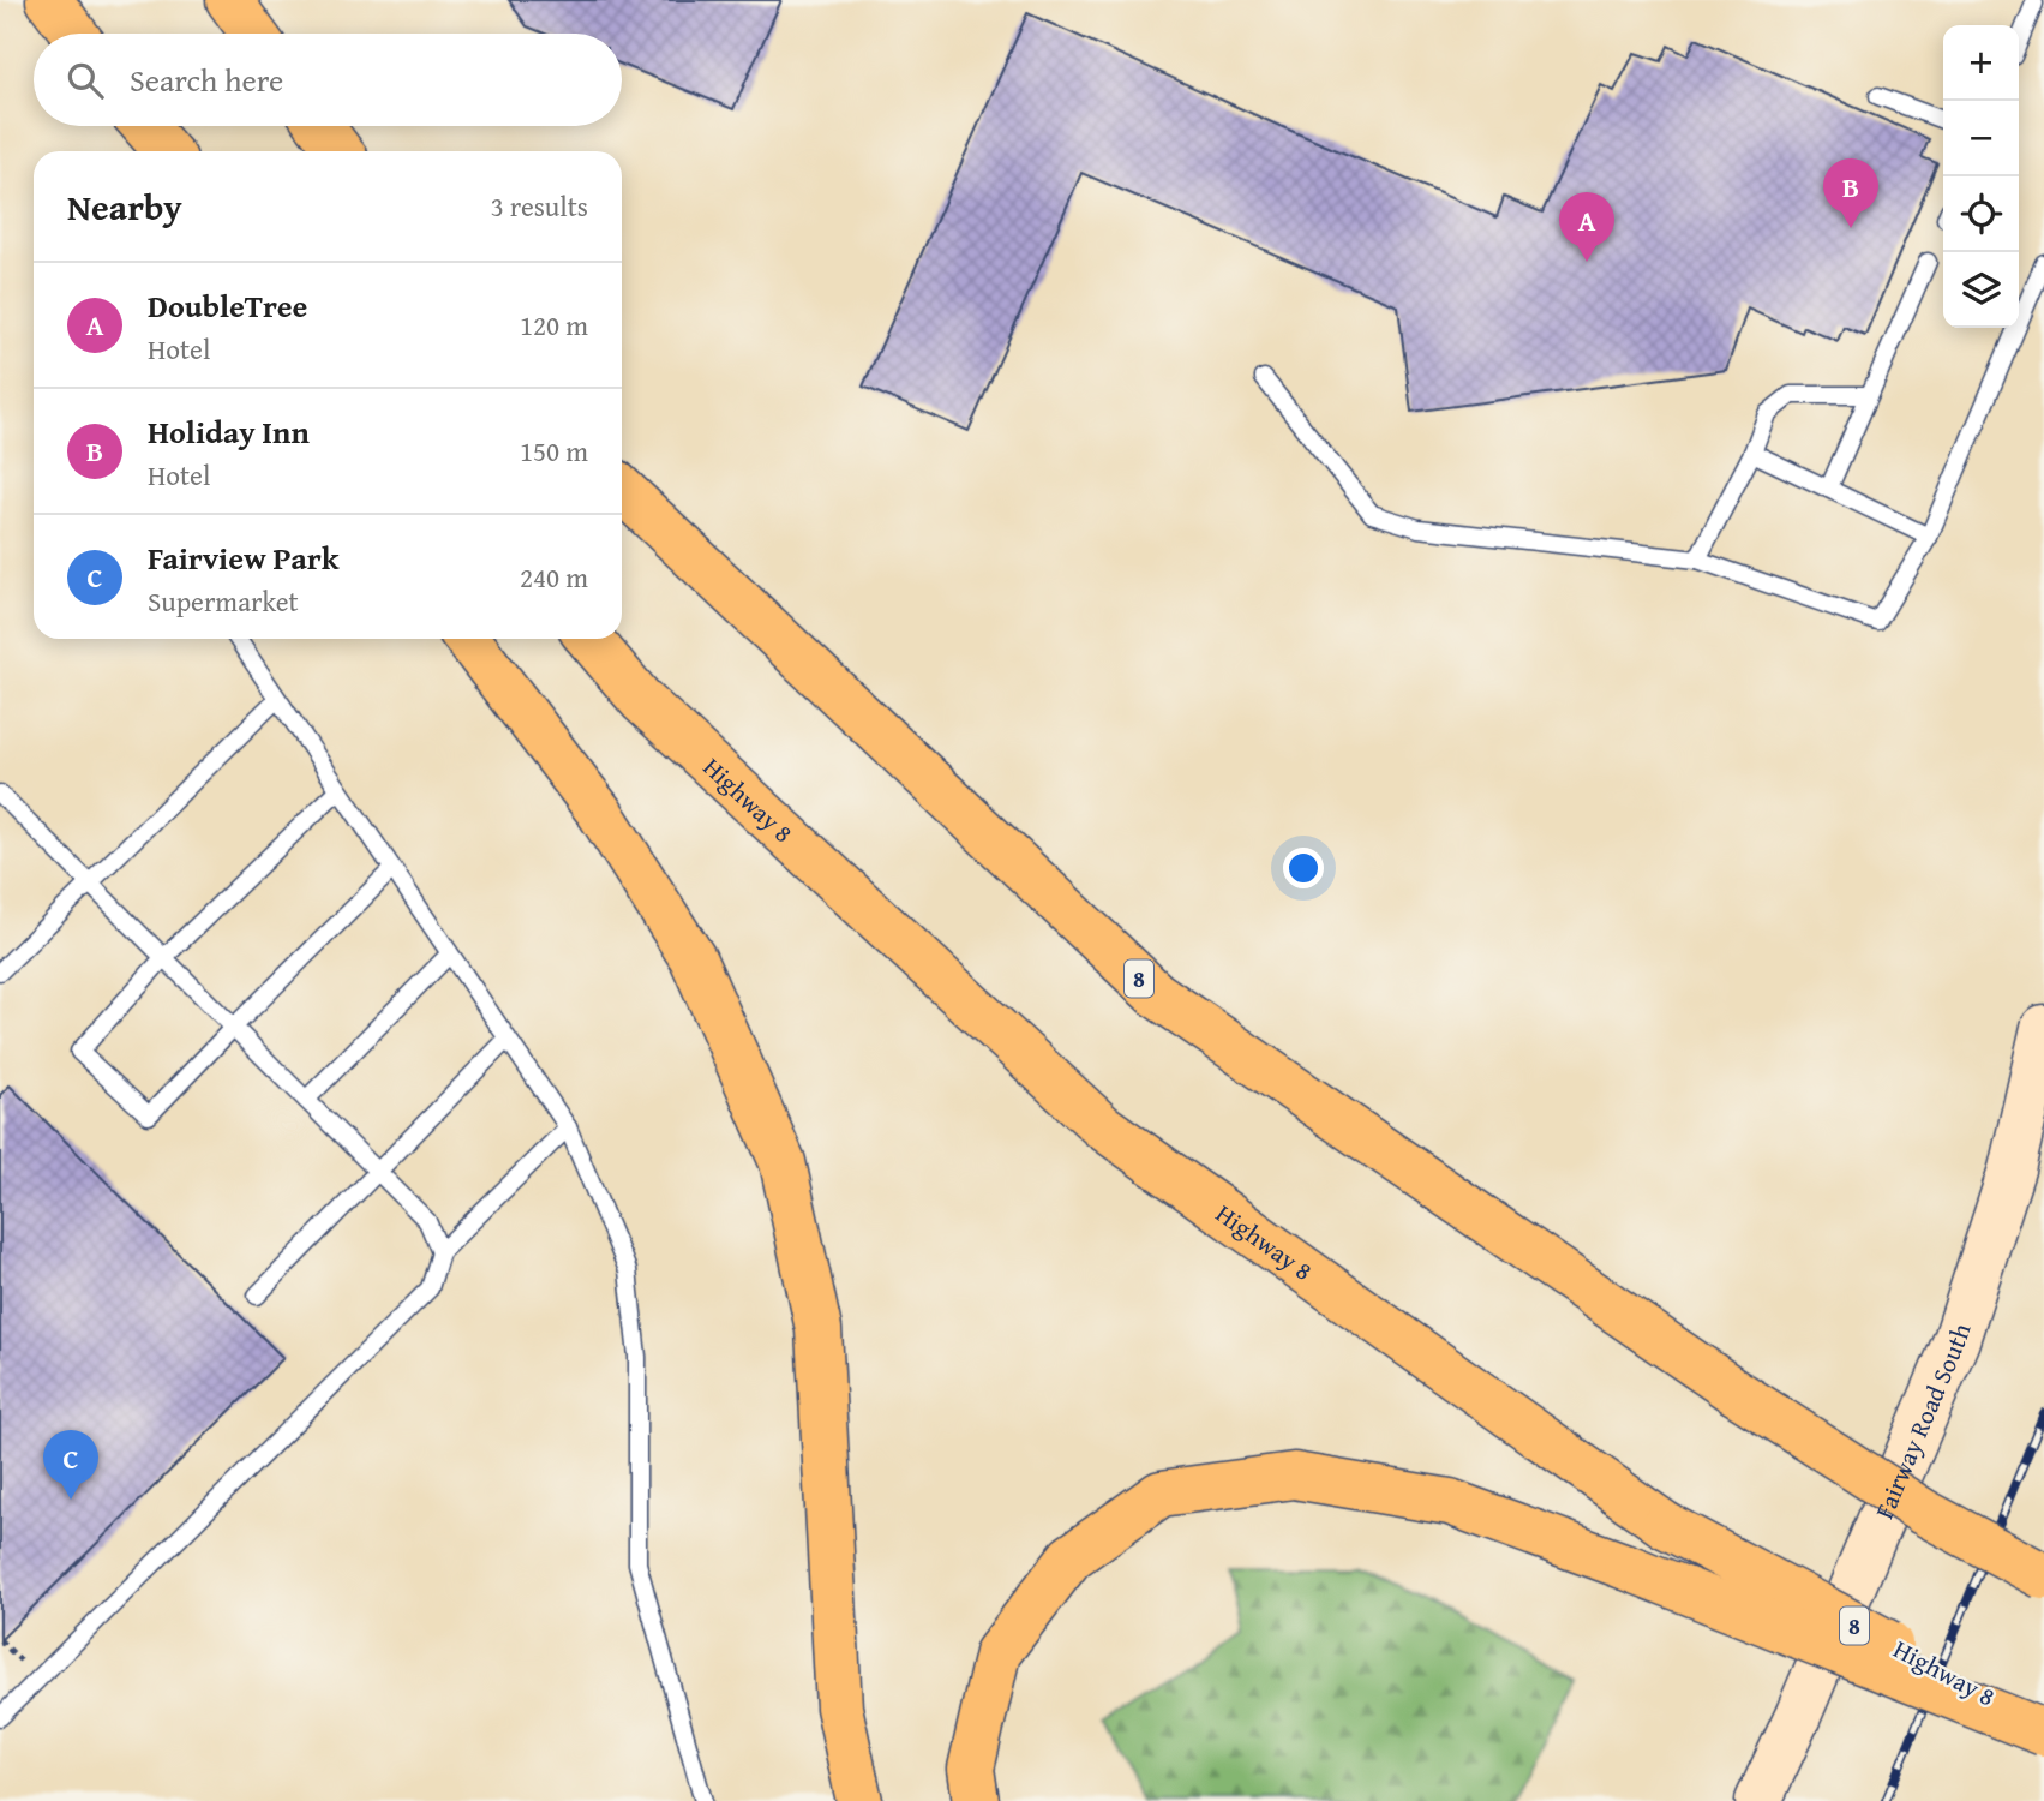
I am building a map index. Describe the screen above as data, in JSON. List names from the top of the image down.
{
  "streets": {
    "highway": ["Highway 8", "8"],
    "main road": ["Fairway Road South"]
  },
  "page": {
    "map_buttons": ["+", "−"],
    "search": "Search here",
    "heading": ["Nearby", "3 results"],
    "pins": ["B", "A", "C"],
    "list": [
      {
        "mark": "A",
        "name": "DoubleTree",
        "note": "Hotel",
        "value": "120 m"
      },
      {
        "mark": "B",
        "name": "Holiday Inn",
        "note": "Hotel",
        "value": "150 m"
      },
      {
        "mark": "C",
        "name": "Fairview Park",
        "note": "Supermarket",
        "value": "240 m"
      }
    ]
  }
}
